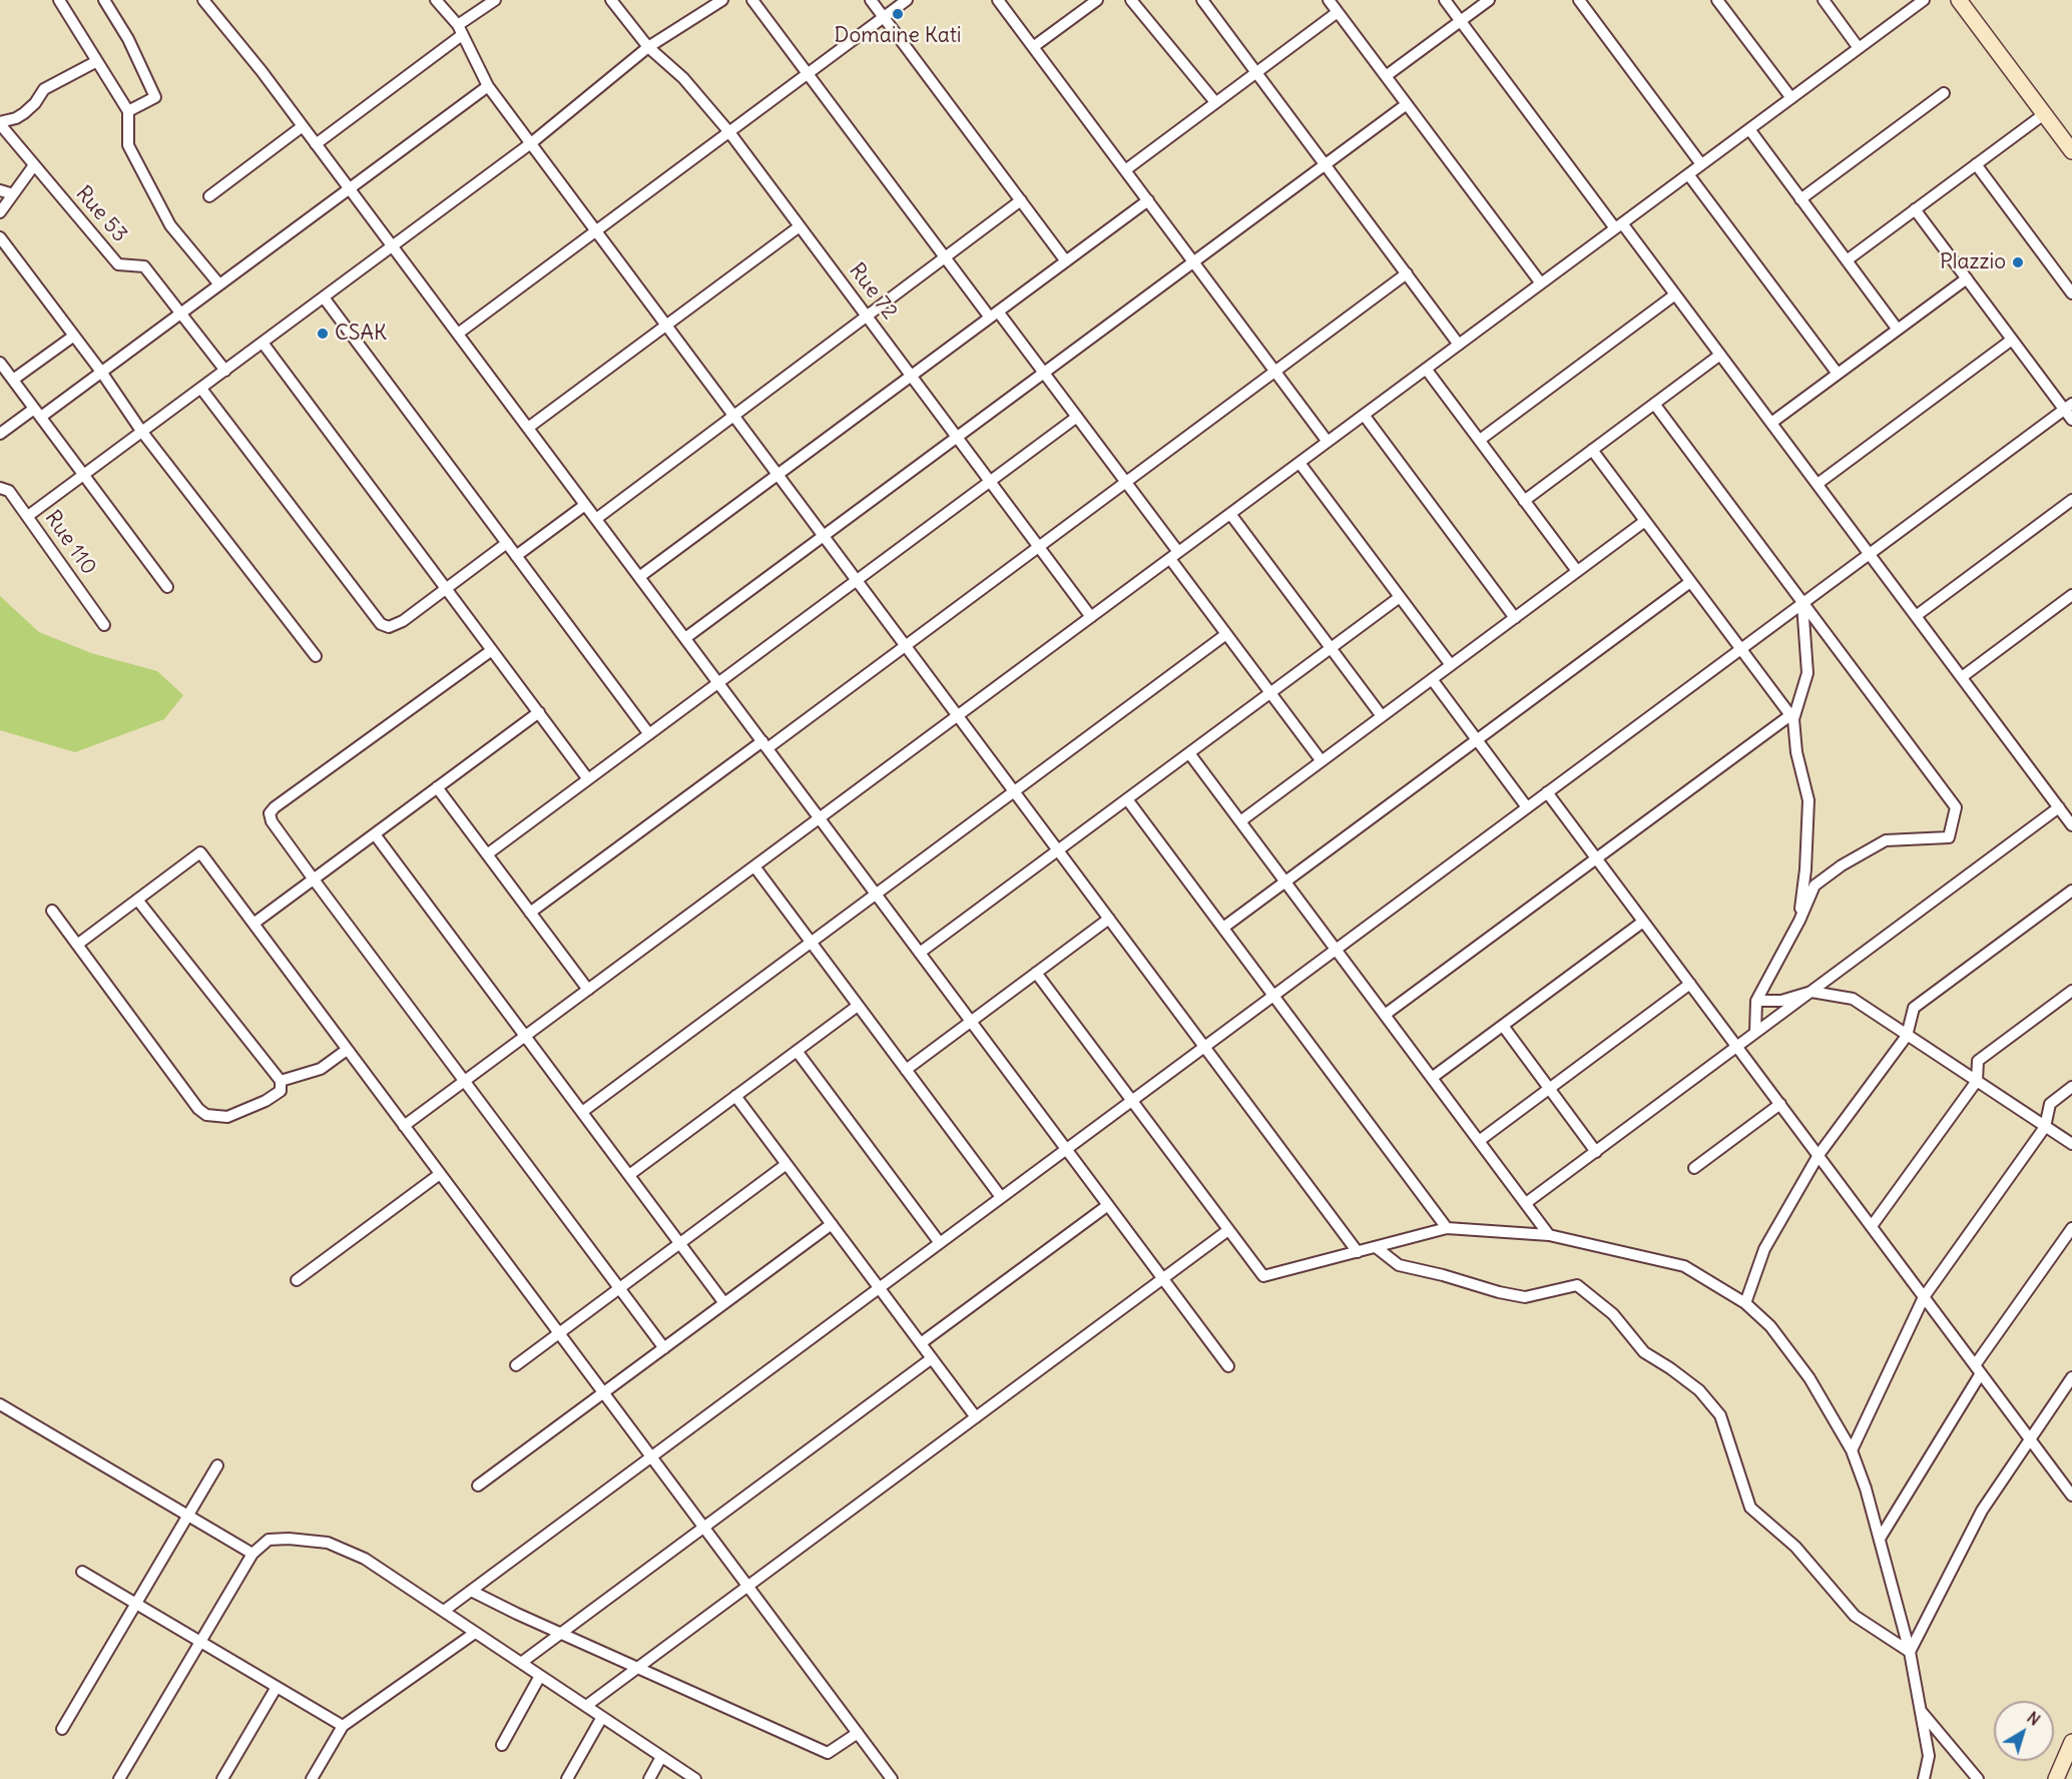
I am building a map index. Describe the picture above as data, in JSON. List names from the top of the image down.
{
  "streets": {
    "street": ["Rue 53", "Rue 72", "Rue 110"]
  },
  "places": ["Domaine Kati", "Plazzio", "CSAK"],
  "north": "top right"
}
